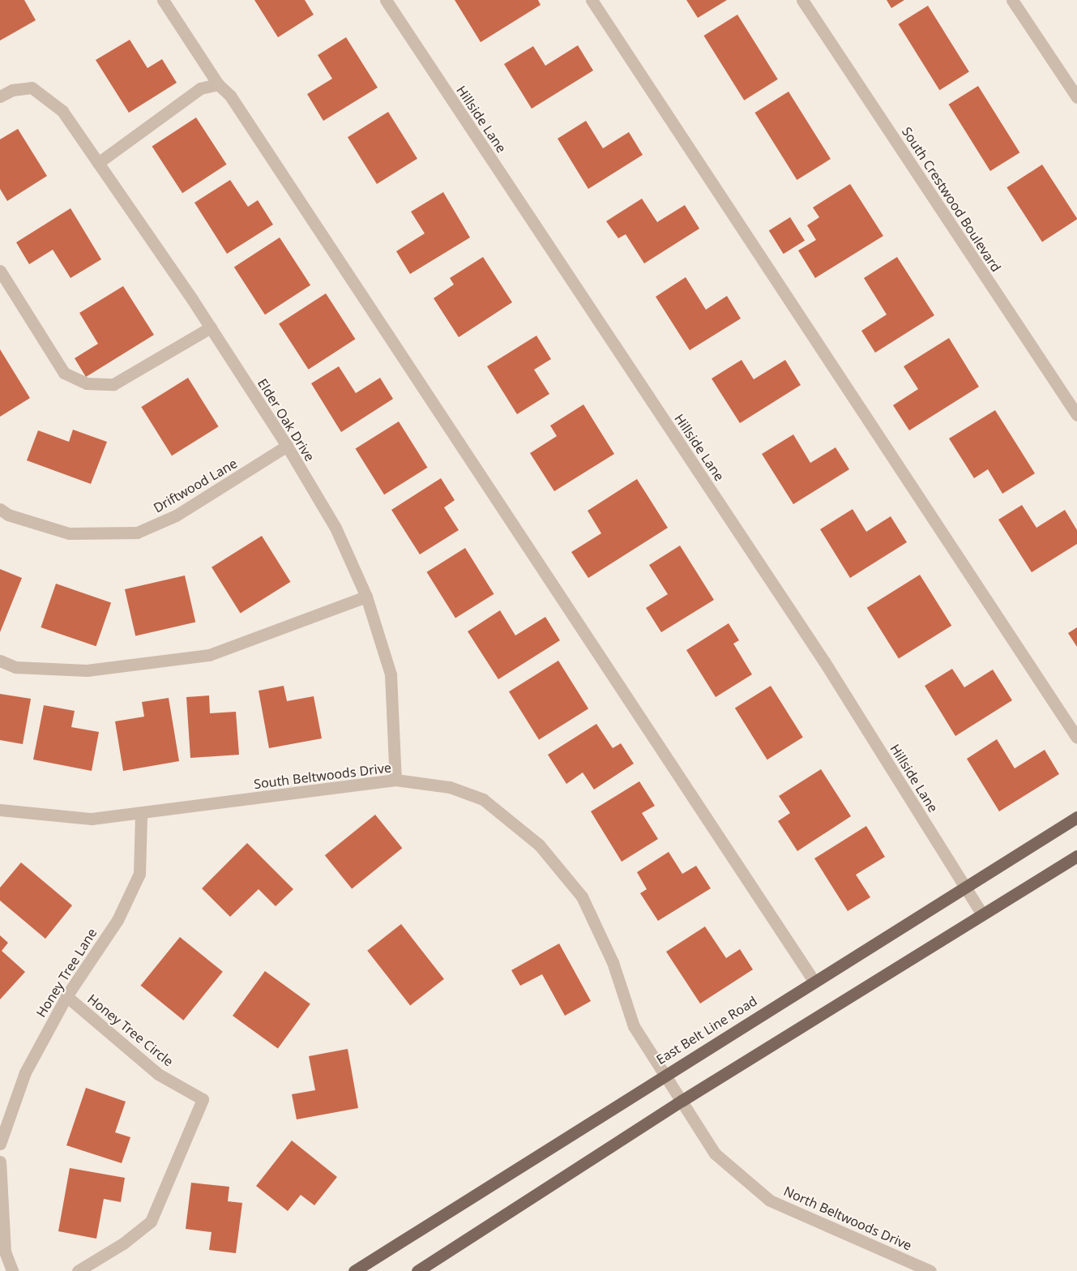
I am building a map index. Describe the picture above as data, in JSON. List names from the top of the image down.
{
  "streets": {
    "main road": ["East Belt Line Road"],
    "street": [
      "Hillside Lane",
      "South Crestwood Boulevard",
      "Elder Oak Drive",
      "Driftwood Lane",
      "South Beltwoods Drive",
      "Honey Tree Lane",
      "Honey Tree Circle",
      "North Beltwoods Drive"
    ]
  },
  "crossings": [
    ["Hillside Lane", "East Belt Line Road"],
    ["Elder Oak Drive", "Driftwood Lane"],
    ["Elder Oak Drive", "South Beltwoods Drive"],
    ["South Beltwoods Drive", "Honey Tree Lane"],
    ["South Beltwoods Drive", "East Belt Line Road"],
    ["South Beltwoods Drive", "North Beltwoods Drive"],
    ["Honey Tree Lane", "Honey Tree Circle"]
  ]
}
